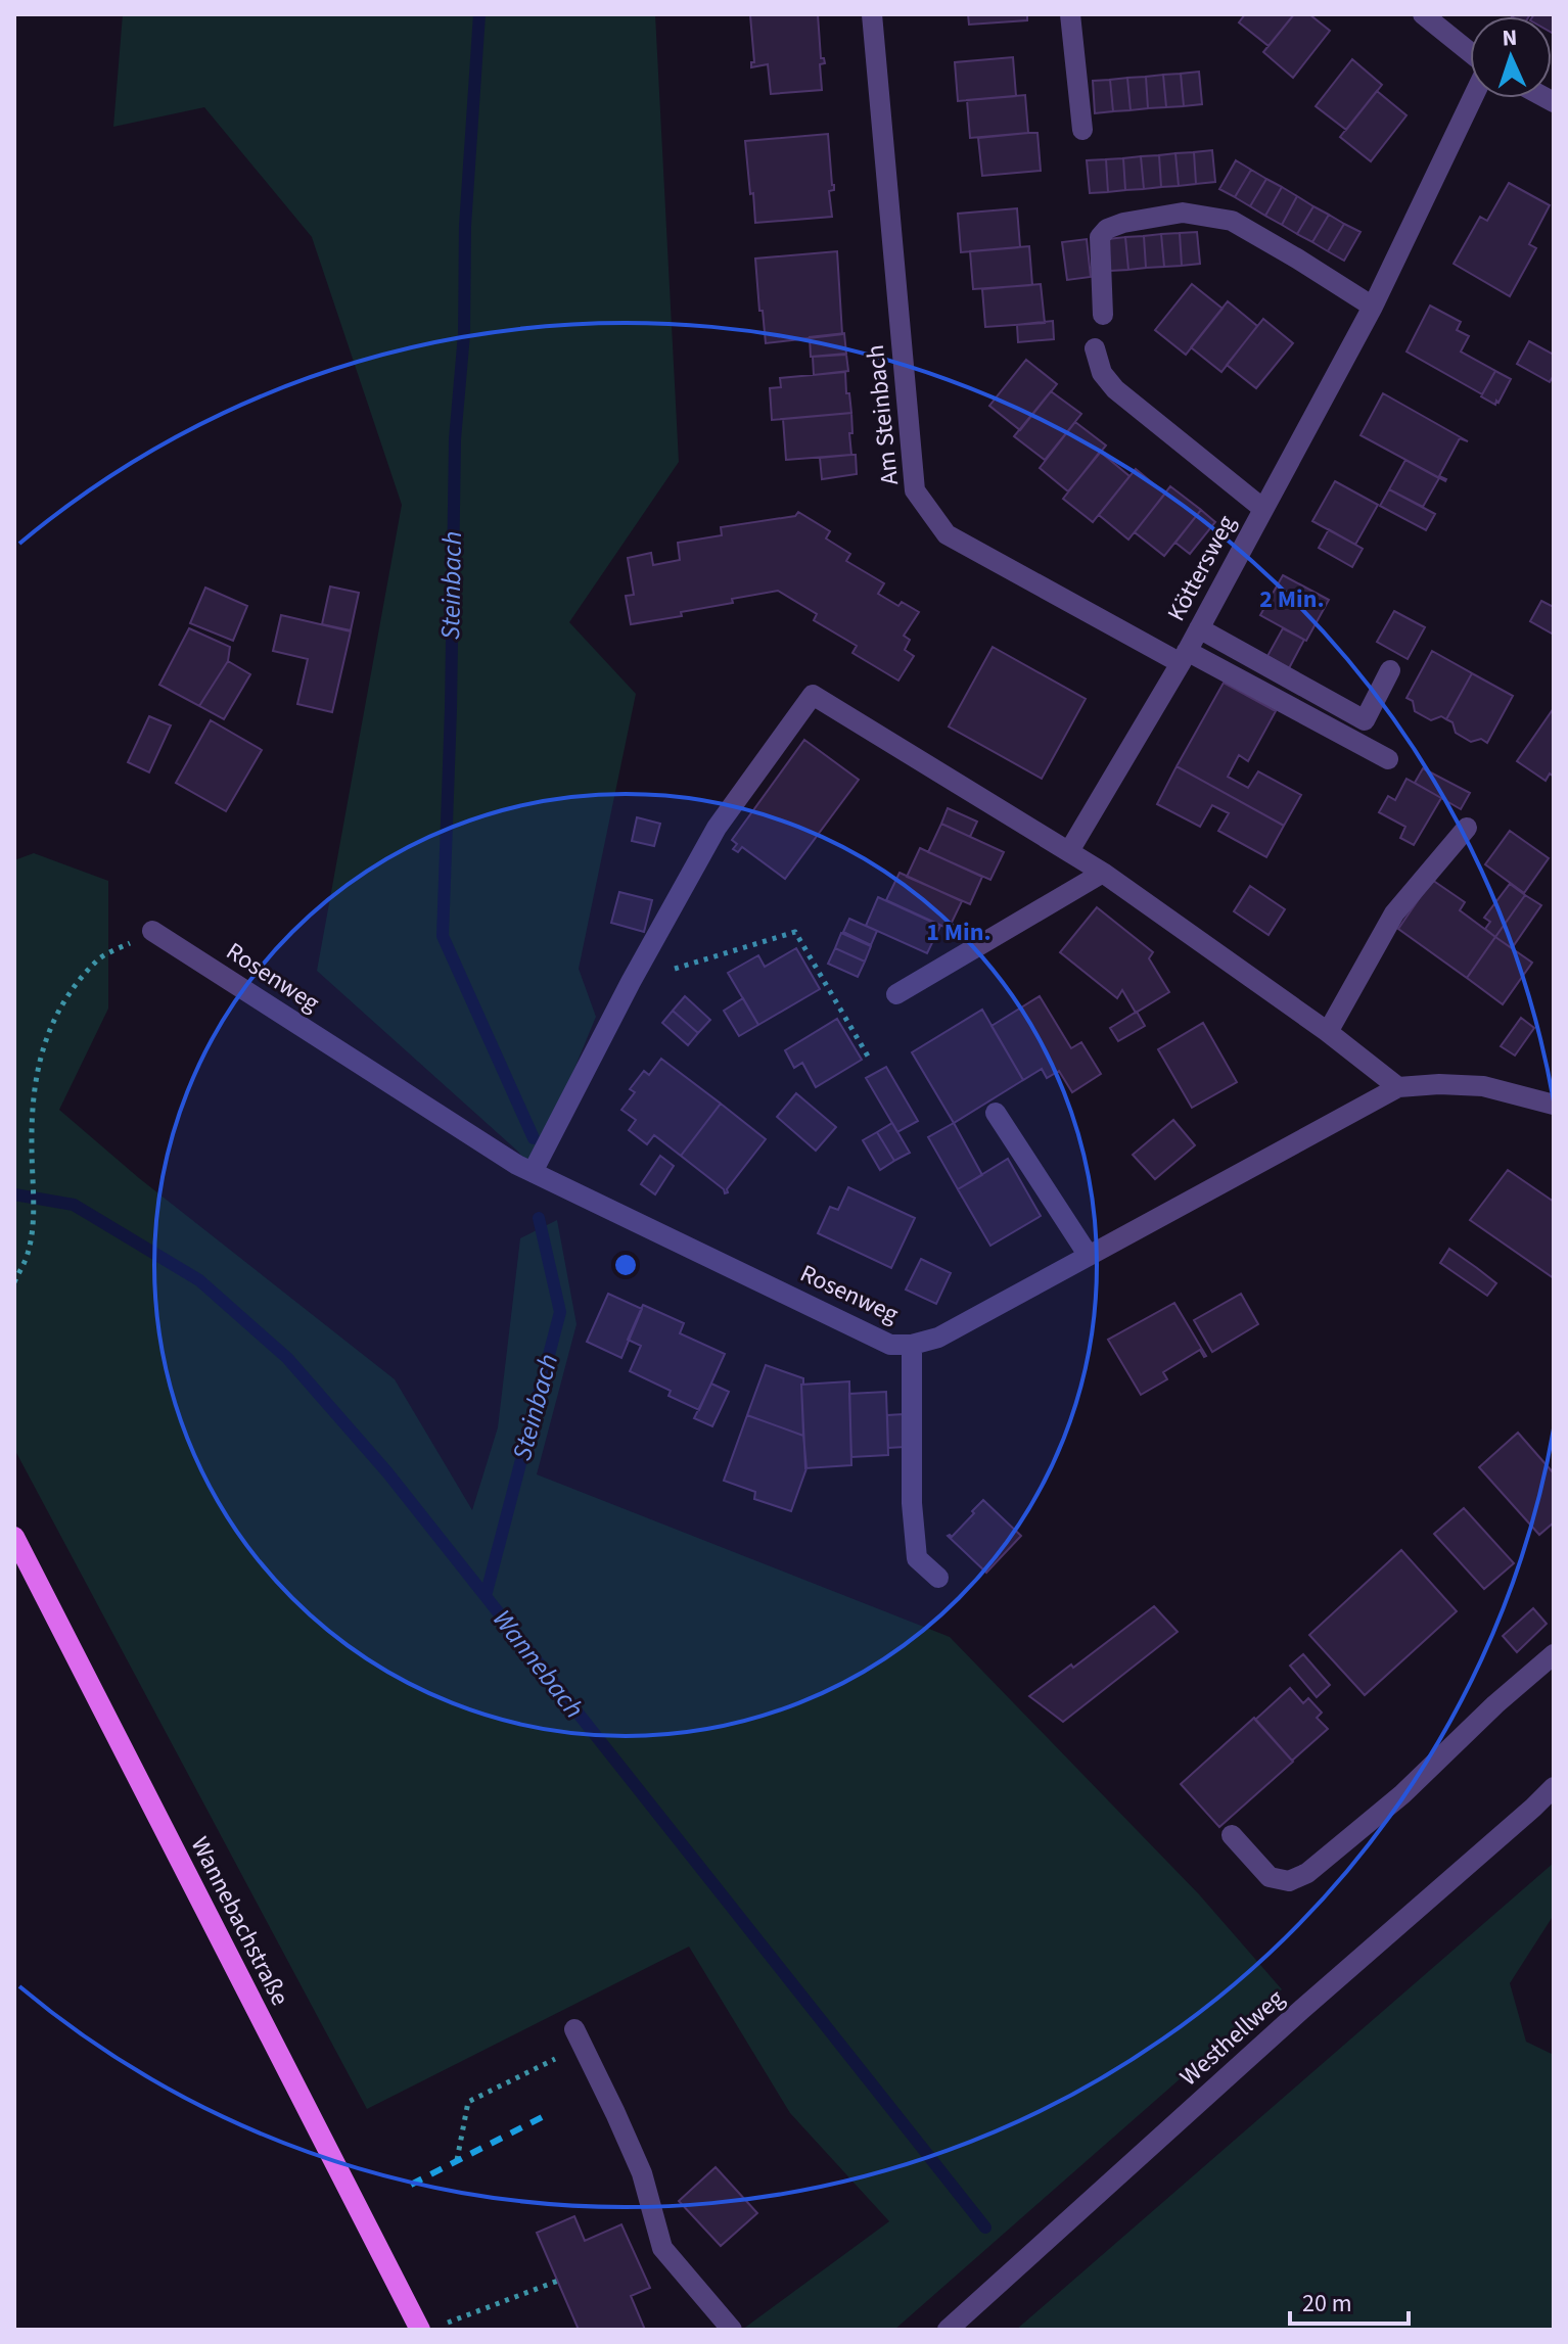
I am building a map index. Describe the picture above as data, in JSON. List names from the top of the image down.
{
  "streets": {
    "main road": ["Wannebachstraße"],
    "street": [
      "Am Steinbach",
      "Köttersweg",
      "Rosenweg",
      "Westhellweg"
    ]
  },
  "crossings": [
    ["Am Steinbach", "Köttersweg"]
  ],
  "water": ["Steinbach", "Wannebach"],
  "scale_bar": "20 m",
  "north": "top",
  "rings": ["2 Min.", "1 Min."]
}
